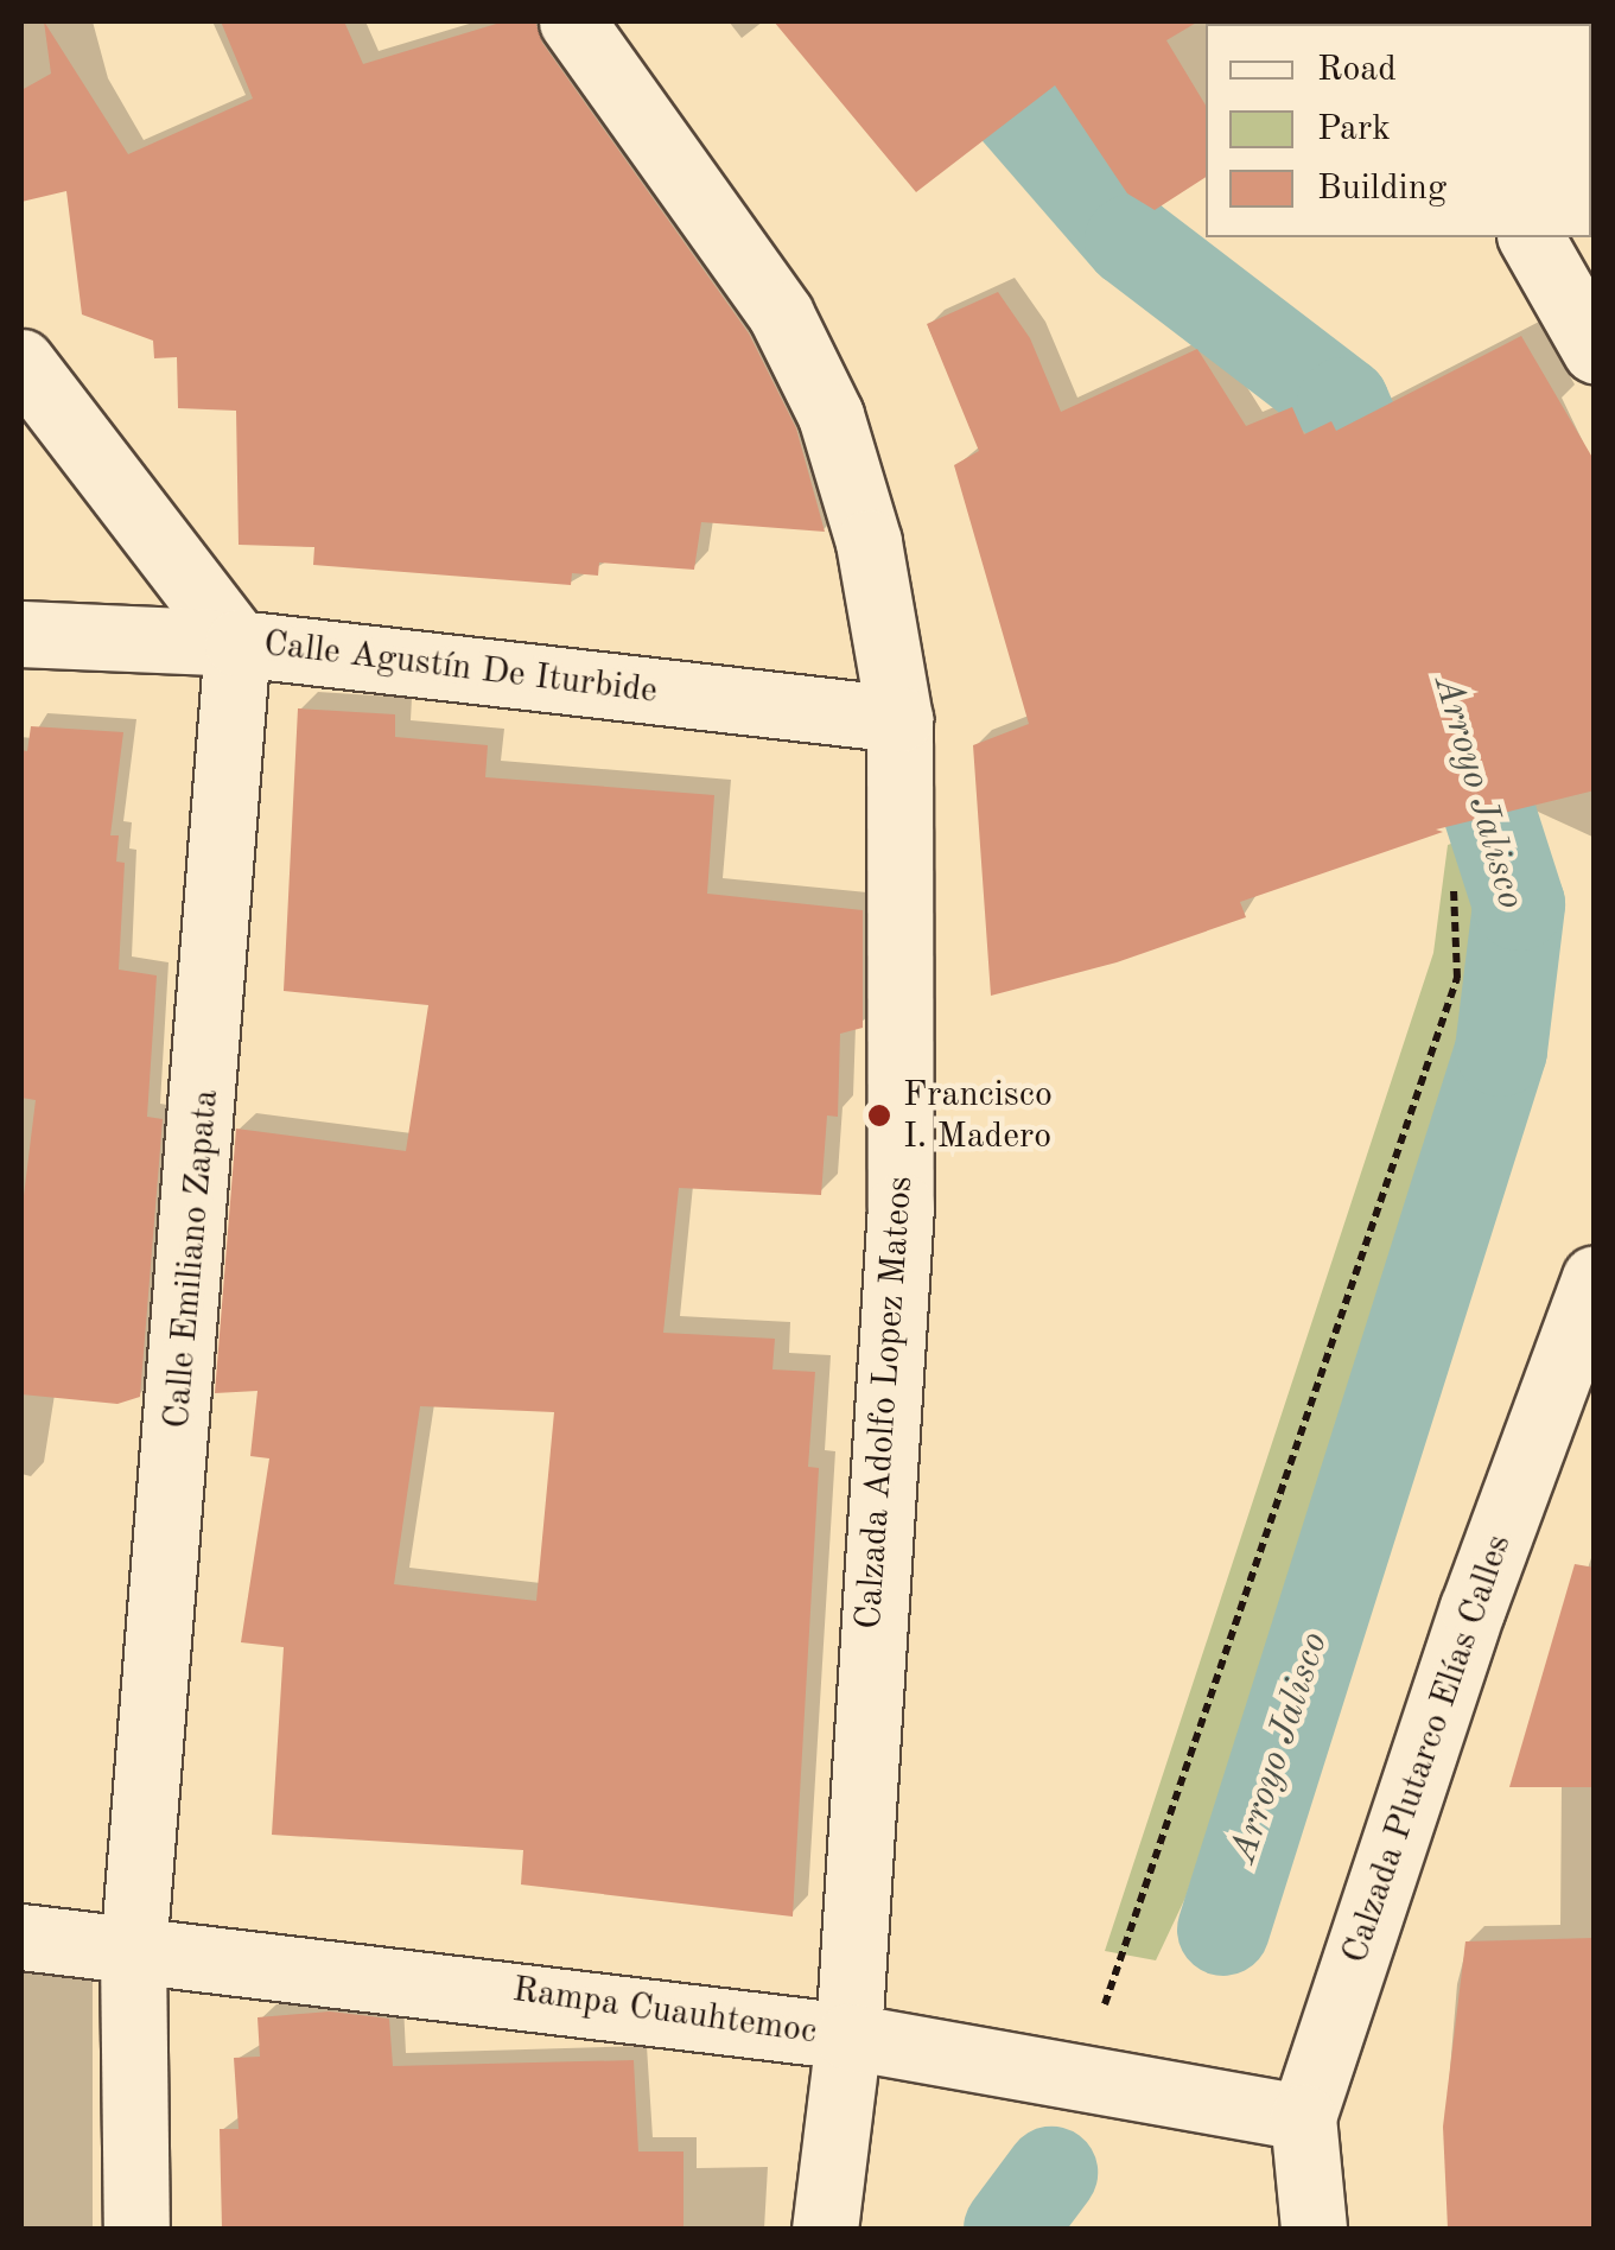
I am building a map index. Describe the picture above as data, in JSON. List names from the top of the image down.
{
  "streets": {
    "street": [
      "Calle Agustín De Iturbide",
      "Calle Emiliano Zapata",
      "Calzada Adolfo Lopez Mateos",
      "Calzada Plutarco Elías Calles",
      "Rampa Cuauhtemoc"
    ]
  },
  "crossings": [
    ["Calle Agustín De Iturbide", "Calle Emiliano Zapata"],
    ["Calle Agustín De Iturbide", "Calzada Adolfo Lopez Mateos"],
    ["Calle Emiliano Zapata", "Rampa Cuauhtemoc"],
    ["Calzada Adolfo Lopez Mateos", "Rampa Cuauhtemoc"],
    ["Calzada Plutarco Elías Calles", "Rampa Cuauhtemoc"]
  ],
  "water": ["Arroyo Jalisco"],
  "places": ["Francisco I. Madero"],
  "legend": ["Road", "Park", "Building"]
}
